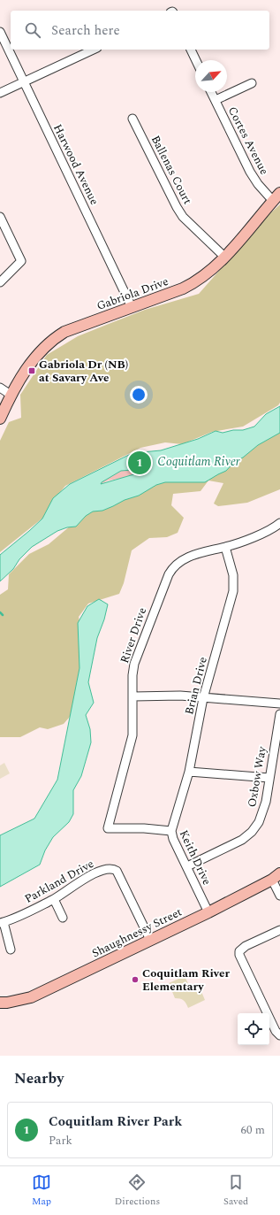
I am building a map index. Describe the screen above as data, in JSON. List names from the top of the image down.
{
  "streets": {
    "street": [
      "Cortes Avenue",
      "Harwood Avenue",
      "Ballenas Court",
      "Gabriola Drive",
      "River Drive",
      "Brian Drive",
      "Oxbow Way",
      "Keith Drive",
      "Parkland Drive",
      "Shaughnessy Street"
    ]
  },
  "crossings": [
    ["Cortes Avenue", "Gabriola Drive"],
    ["Harwood Avenue", "Gabriola Drive"],
    ["Ballenas Court", "Gabriola Drive"],
    ["River Drive", "Brian Drive"],
    ["River Drive", "Keith Drive"],
    ["Brian Drive", "Keith Drive"],
    ["Oxbow Way", "Keith Drive"],
    ["Keith Drive", "Shaughnessy Street"],
    ["Parkland Drive", "Shaughnessy Street"]
  ],
  "water": ["Coquitlam River"],
  "places": {
    "transit": ["Gabriola Dr (NB) at Savary Ave"],
    "other": ["Coquitlam River Elementary"]
  },
  "north": "top right",
  "page": {
    "search": "Search here",
    "pins": "1",
    "heading": "Nearby",
    "list": [
      {
        "mark": "1",
        "name": "Coquitlam River Park",
        "note": "Park",
        "value": "60 m"
      }
    ],
    "nav": ["Map", "Directions", "Saved"]
  }
}
